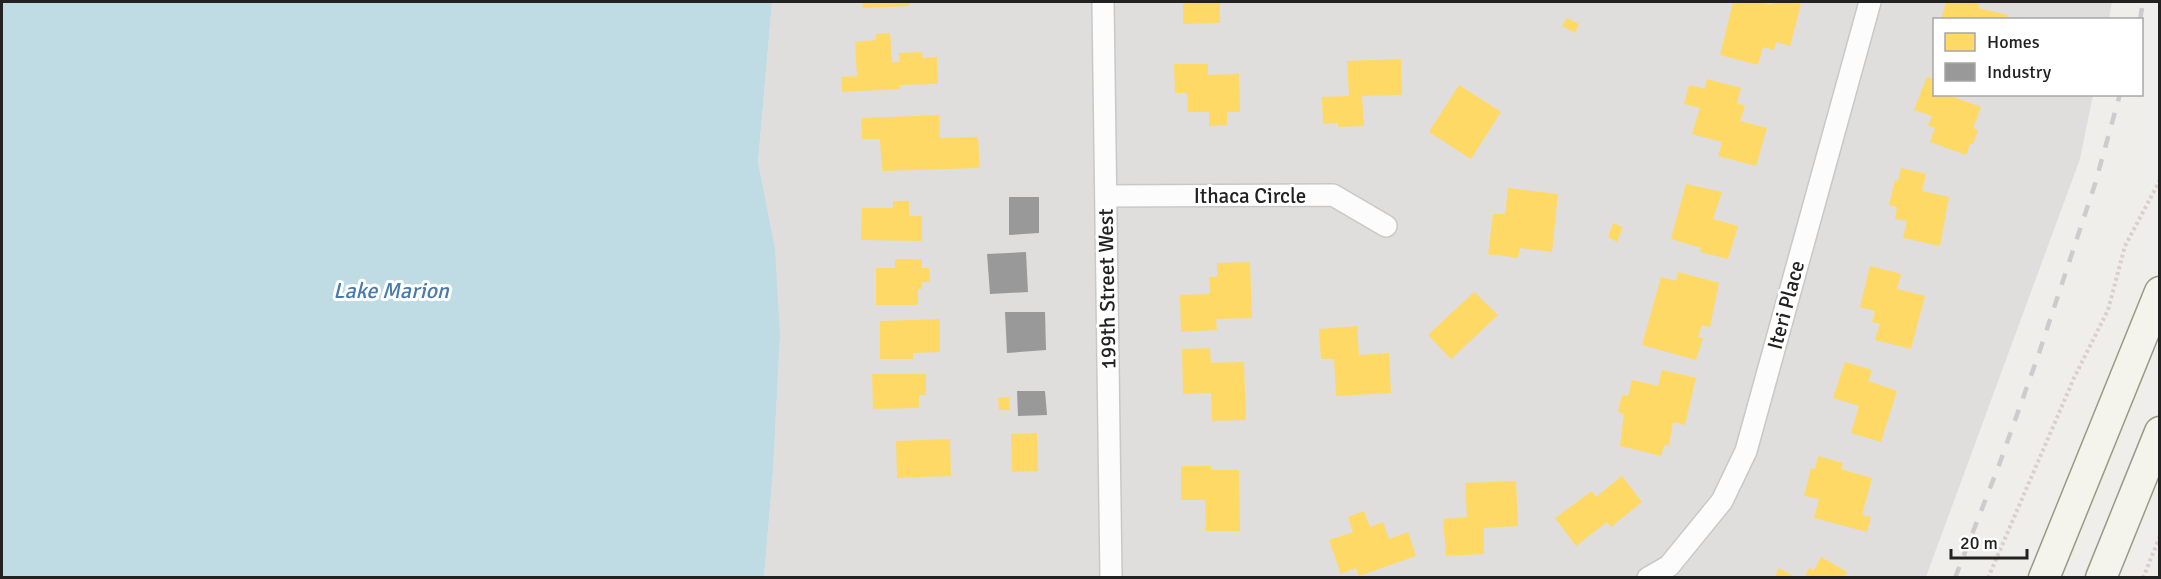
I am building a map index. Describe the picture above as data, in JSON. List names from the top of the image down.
{
  "streets": {
    "street": ["Ithaca Circle", "199th Street West", "Iteri Place"]
  },
  "crossings": [
    ["Ithaca Circle", "199th Street West"]
  ],
  "water": ["Lake Marion"],
  "legend": ["Homes", "Industry"],
  "scale_bar": "20 m"
}
